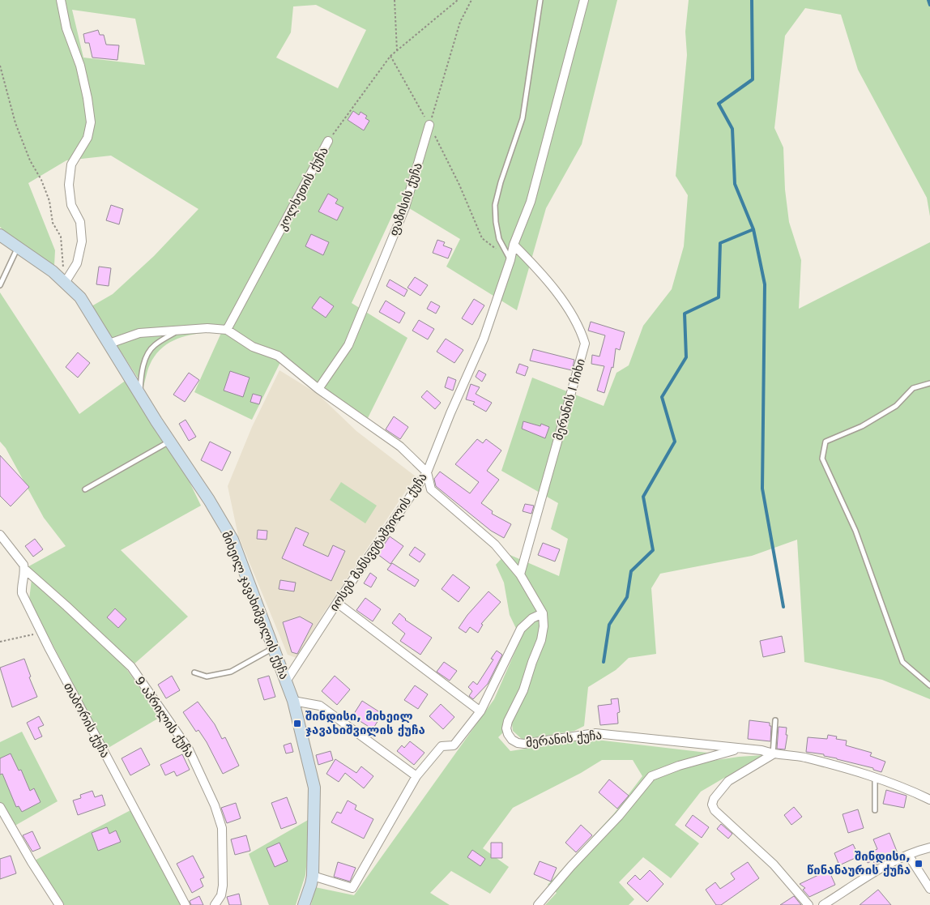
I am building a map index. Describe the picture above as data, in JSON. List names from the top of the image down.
{
  "streets": {
    "main road": ["მიხეილ ჯავახიშვილის ქუჩა"],
    "street": [
      "კოლხეთის ქუჩა",
      "ფაზისის ქუჩა",
      "მერანის I ჩიხი",
      "იოსებ მანსვეტაშვილის ქუჩა",
      "9 აპრილის ქუჩა",
      "თაბორის ქუჩა",
      "მერანის ქუჩა"
    ]
  },
  "crossings": [
    ["მერანის I ჩიხი", "იოსებ მანსვეტაშვილის ქუჩა"],
    ["იოსებ მანსვეტაშვილის ქუჩა", "მიხეილ ჯავახიშვილის ქუჩა"],
    ["9 აპრილის ქუჩა", "თაბორის ქუჩა"]
  ],
  "places": {
    "transit": ["შინდისი, მიხეილ ჯავახიშვილის ქუჩა", "შინდისი, წინანაურის ქუჩა"]
  }
}
